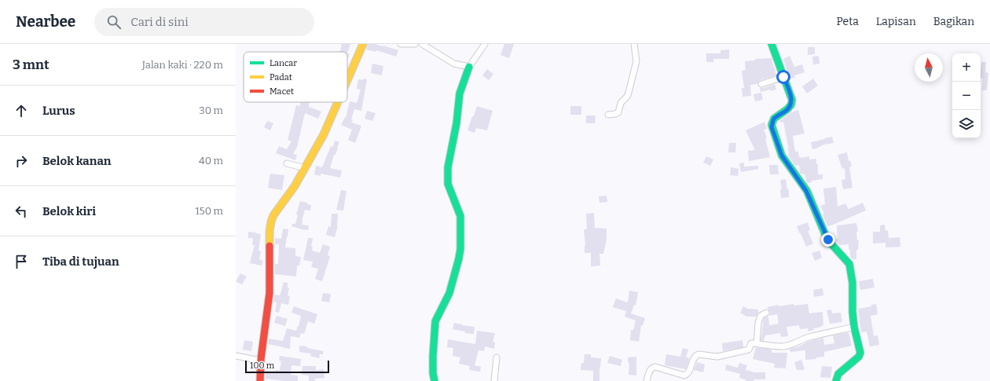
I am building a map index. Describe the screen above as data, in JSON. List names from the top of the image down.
{
  "legend": ["Lancar", "Padat", "Macet"],
  "scale_bar": "100 m",
  "north": "top",
  "page": {
    "header": "Nearbee",
    "search": "Cari di sini",
    "nav": ["Peta", "Lapisan", "Bagikan"],
    "heading": ["3 mnt", "Jalan kaki · 220 m"],
    "map_buttons": ["+", "−"],
    "list": [
      ["Lurus", "30 m"],
      ["Belok kanan", "40 m"],
      ["Belok kiri", "150 m"],
      "Tiba di tujuan"
    ],
    "scale": "100 m"
  }
}
